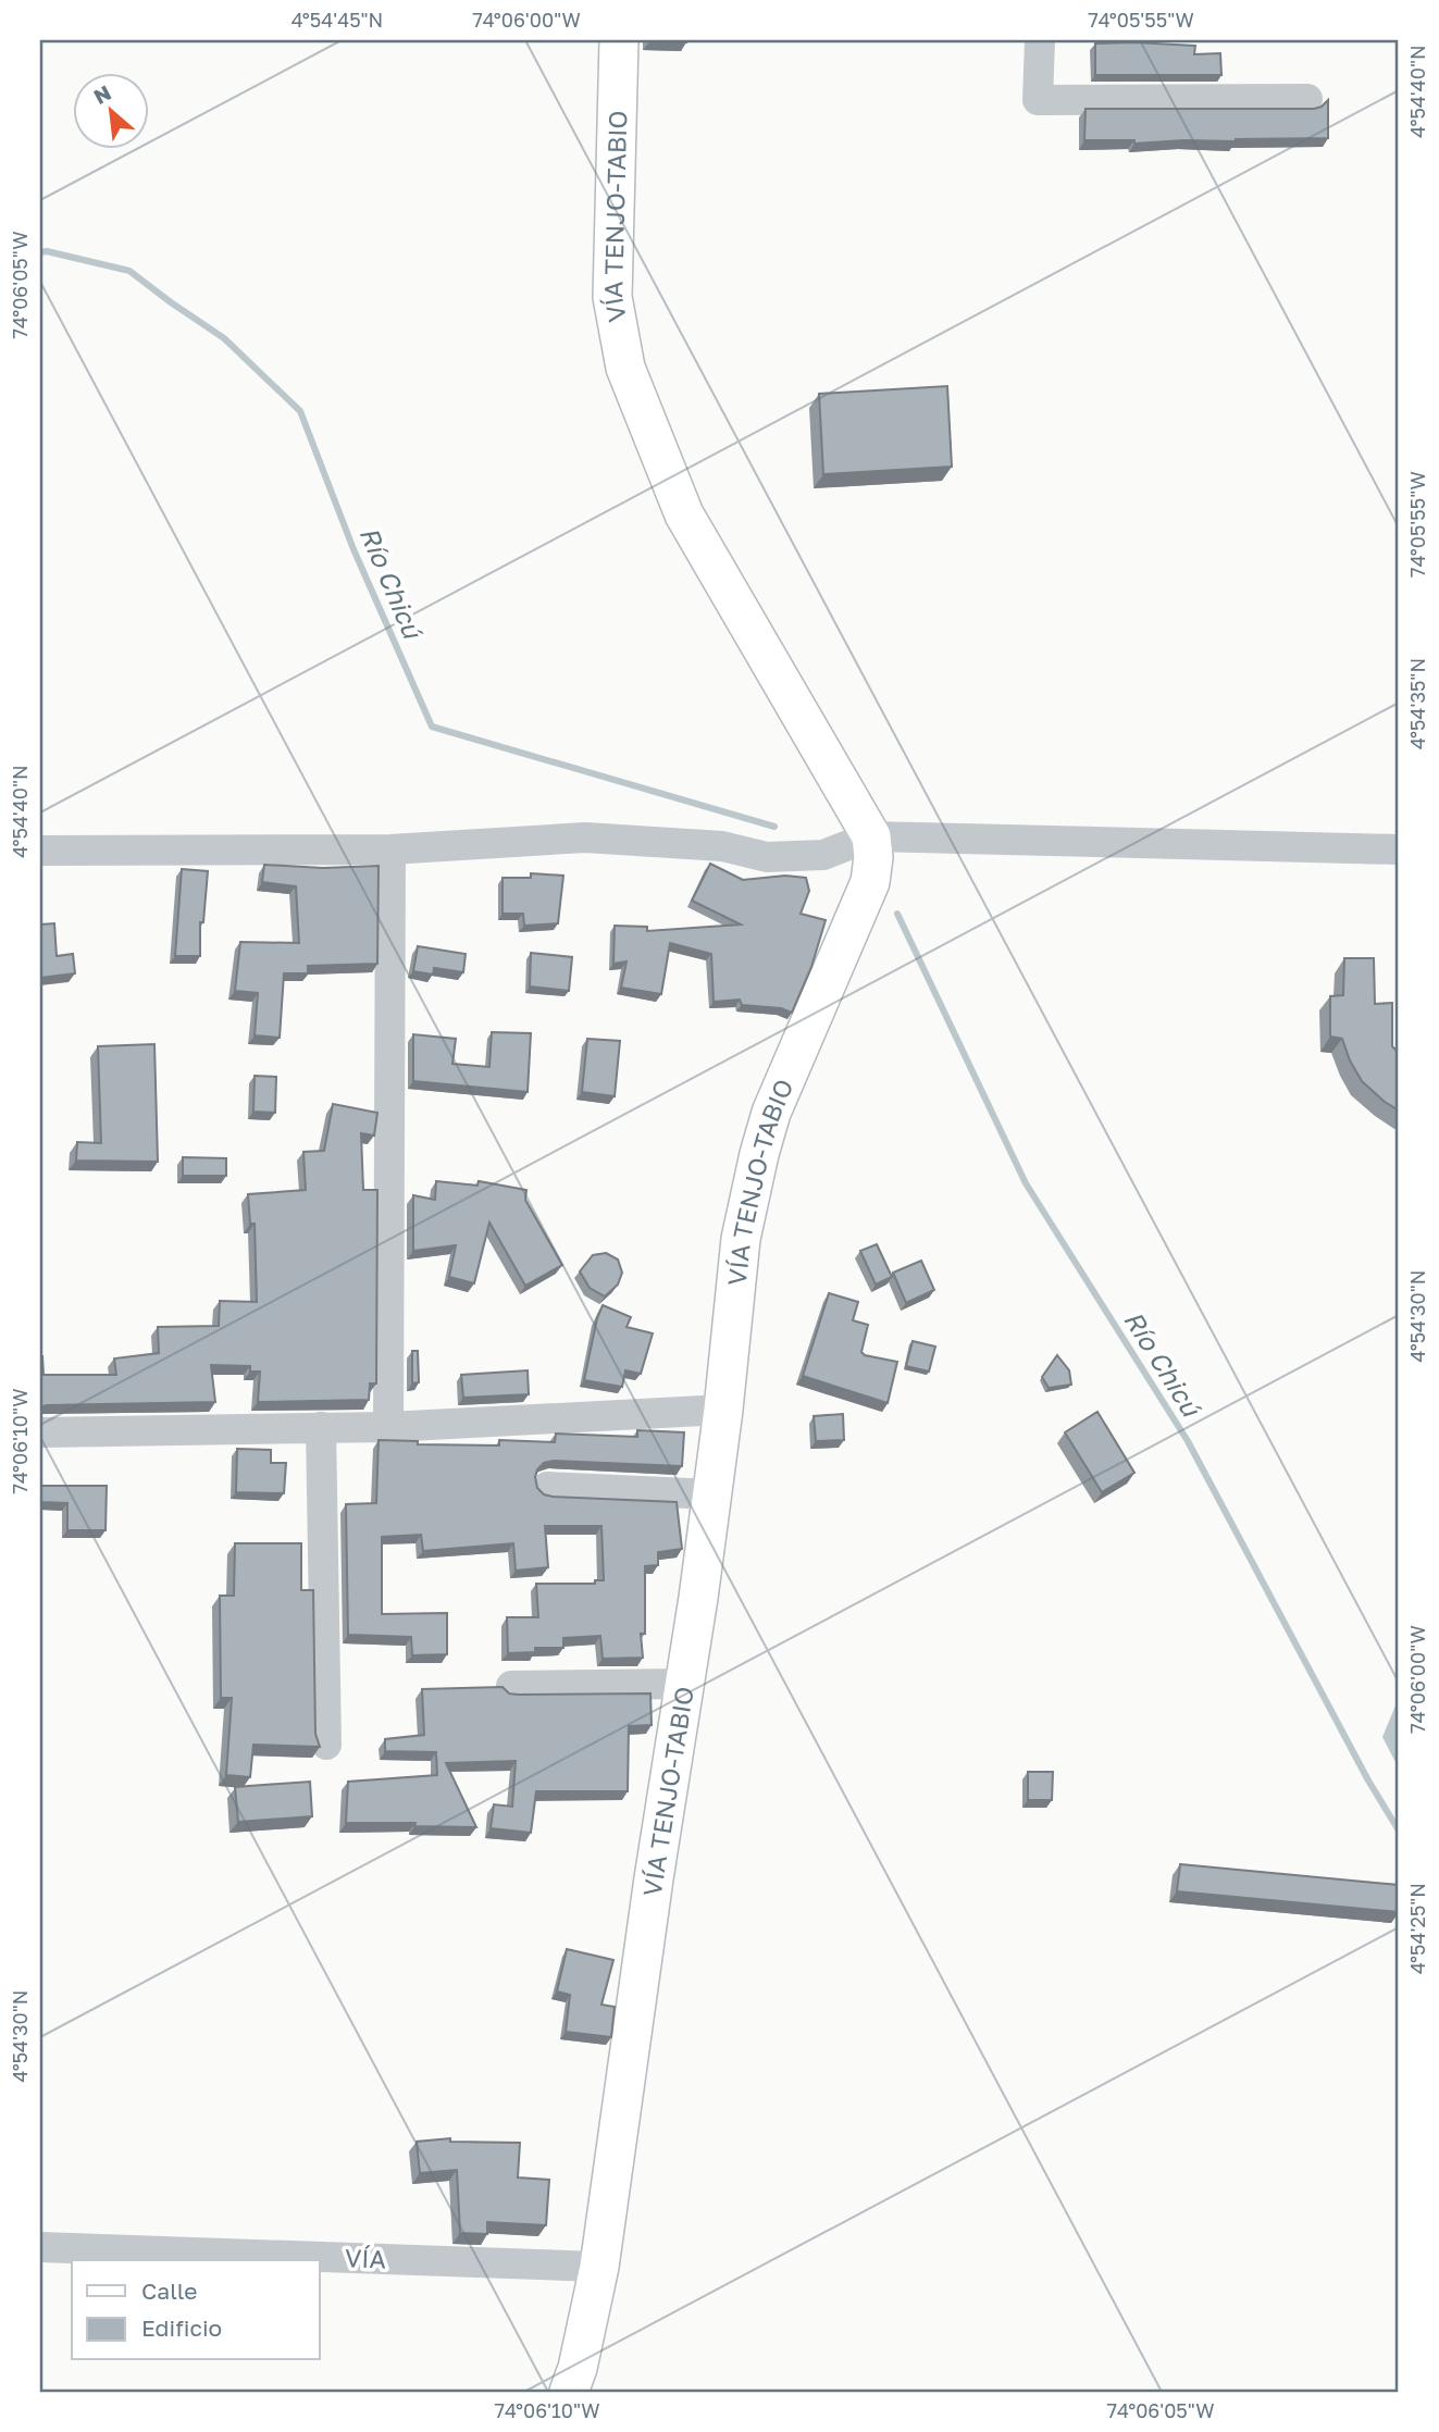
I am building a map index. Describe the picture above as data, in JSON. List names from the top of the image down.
{
  "streets": {
    "main road": ["VÍA TENJO-TABIO"],
    "street": ["VÍA"]
  },
  "crossings": [
    ["VÍA TENJO-TABIO", "VÍA"]
  ],
  "water": ["Río Chicú"],
  "legend": ["Calle", "Edificio"],
  "north": "top left",
  "coordinates": [
    "4°54'45\"N",
    "74°06'00\"W",
    "74°05'55\"W",
    "4°54'40\"N",
    "74°06'05\"W",
    "4°54'35\"N",
    "4°54'30\"N",
    "74°06'10\"W",
    "4°54'25\"N"
  ]
}
